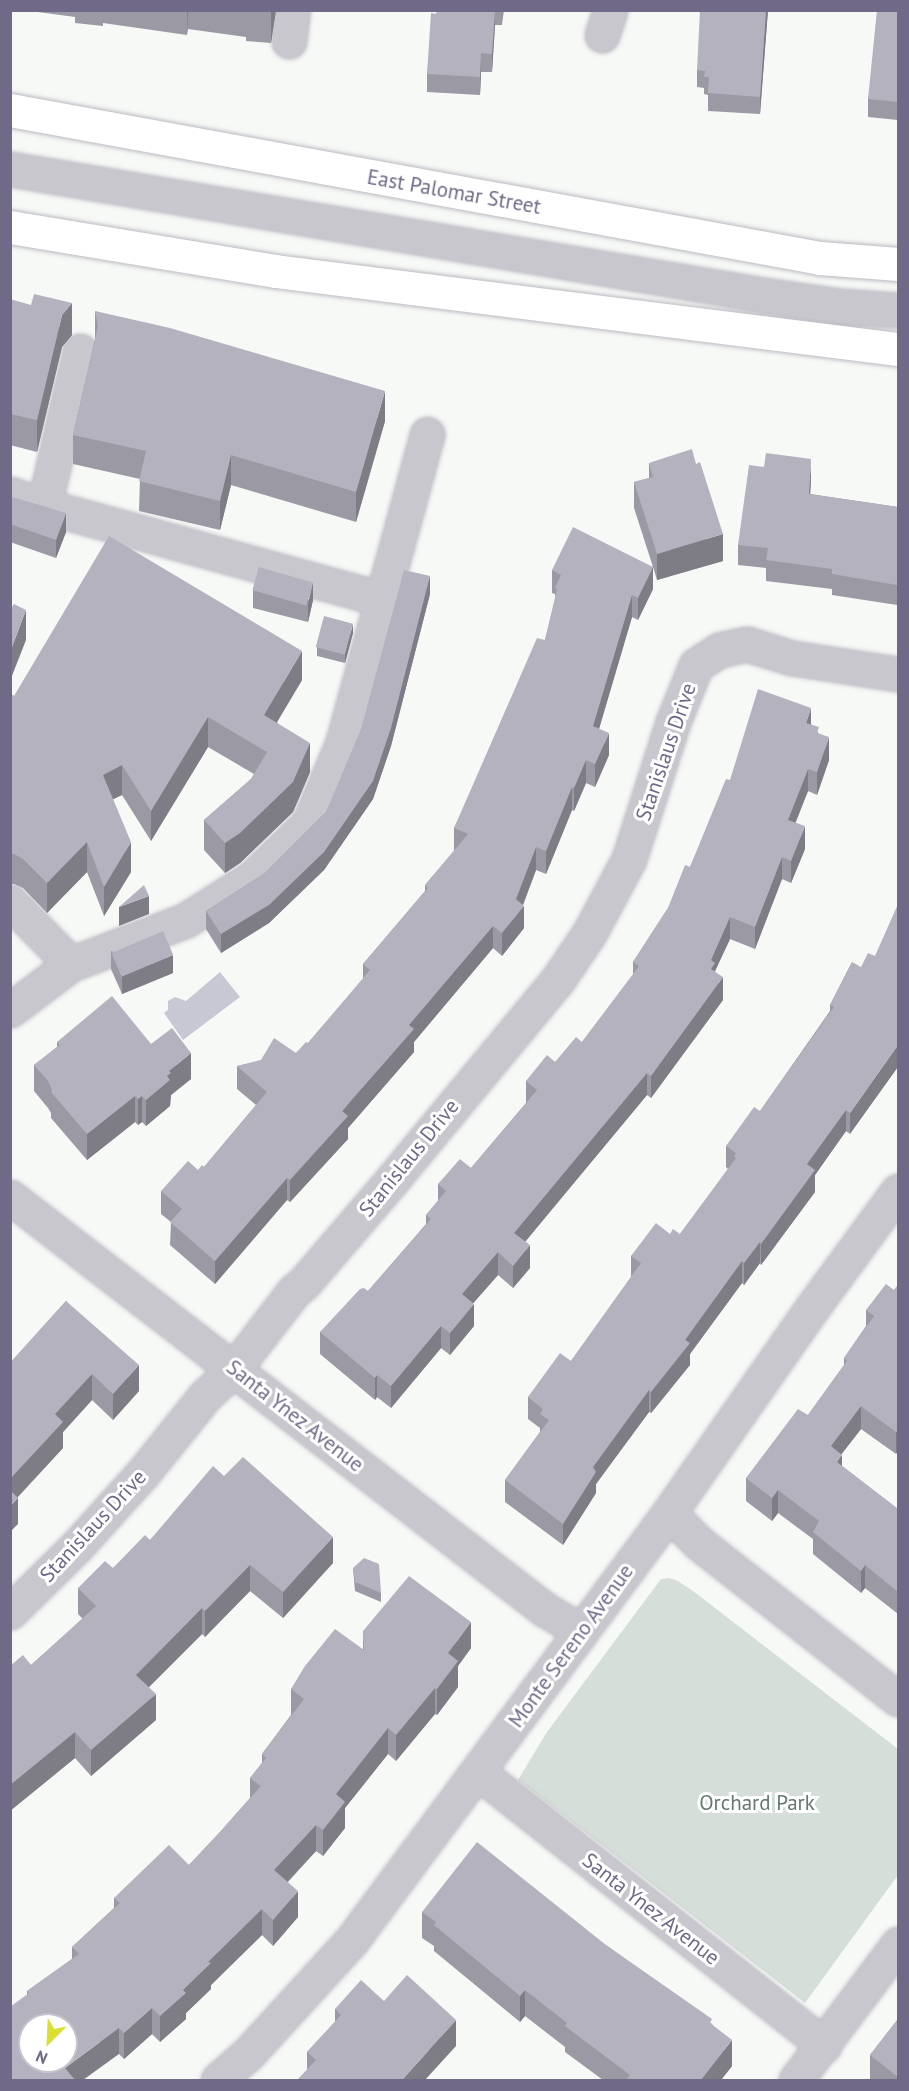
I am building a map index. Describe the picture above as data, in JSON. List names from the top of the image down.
{
  "streets": {
    "main road": ["East Palomar Street"],
    "street": ["Stanislaus Drive", "Santa Ynez Avenue", "Monte Sereno Avenue"]
  },
  "crossings": [
    ["Stanislaus Drive", "Santa Ynez Avenue"],
    ["Santa Ynez Avenue", "Monte Sereno Avenue"]
  ],
  "parks": ["Orchard Park"],
  "north": "bottom left"
}
